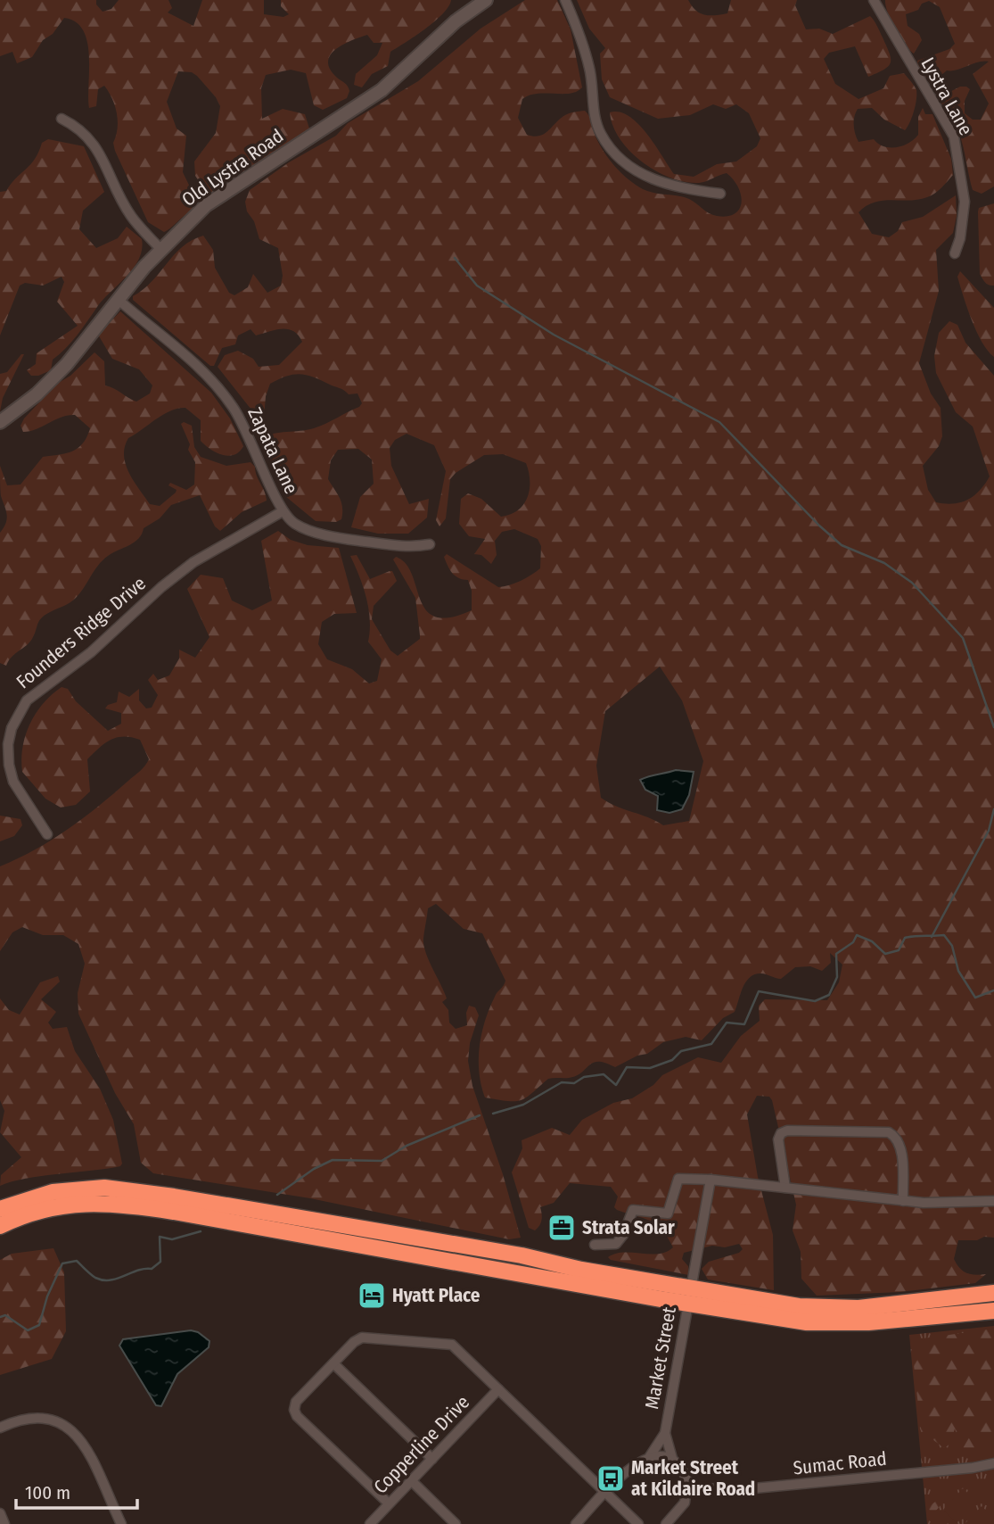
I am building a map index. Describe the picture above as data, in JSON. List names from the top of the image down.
{
  "streets": {
    "street": [
      "Lystra Lane",
      "Old Lystra Road",
      "Zapata Lane",
      "Founders Ridge Drive",
      "Market Street",
      "Copperline Drive",
      "Sumac Road"
    ]
  },
  "crossings": [
    ["Old Lystra Road", "Zapata Lane"],
    ["Zapata Lane", "Founders Ridge Drive"],
    ["Market Street", "Sumac Road"]
  ],
  "places": {
    "office": ["Strata Solar"],
    "hotel": ["Hyatt Place"],
    "bus stop": ["Market Street at Kildaire Road"]
  },
  "scale_bar": "100 m"
}
